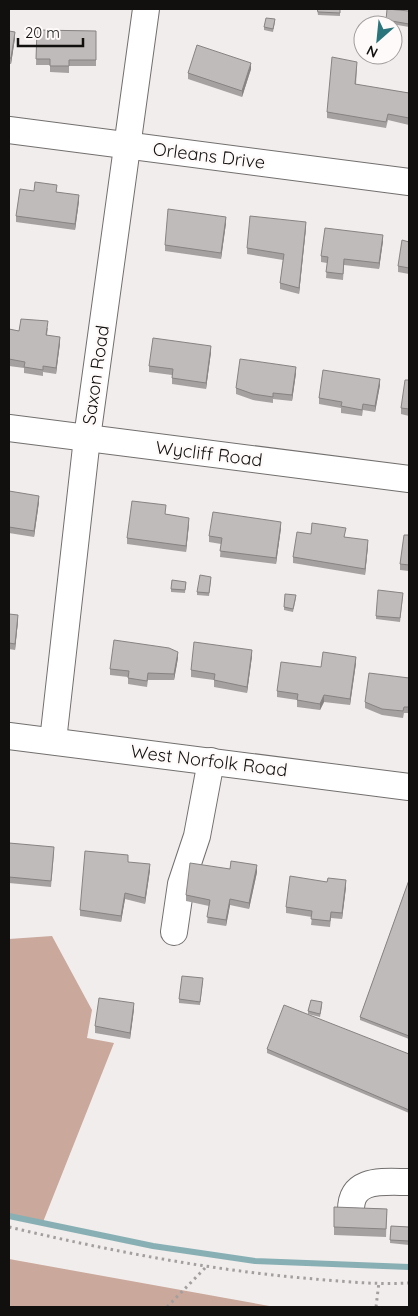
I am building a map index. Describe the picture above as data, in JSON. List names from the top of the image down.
{
  "streets": {
    "street": [
      "Orleans Drive",
      "Saxon Road",
      "Wycliff Road",
      "West Norfolk Road"
    ]
  },
  "crossings": [
    ["Orleans Drive", "Saxon Road"],
    ["Saxon Road", "Wycliff Road"],
    ["Saxon Road", "West Norfolk Road"]
  ],
  "scale_bar": "20 m",
  "north": "bottom left"
}
